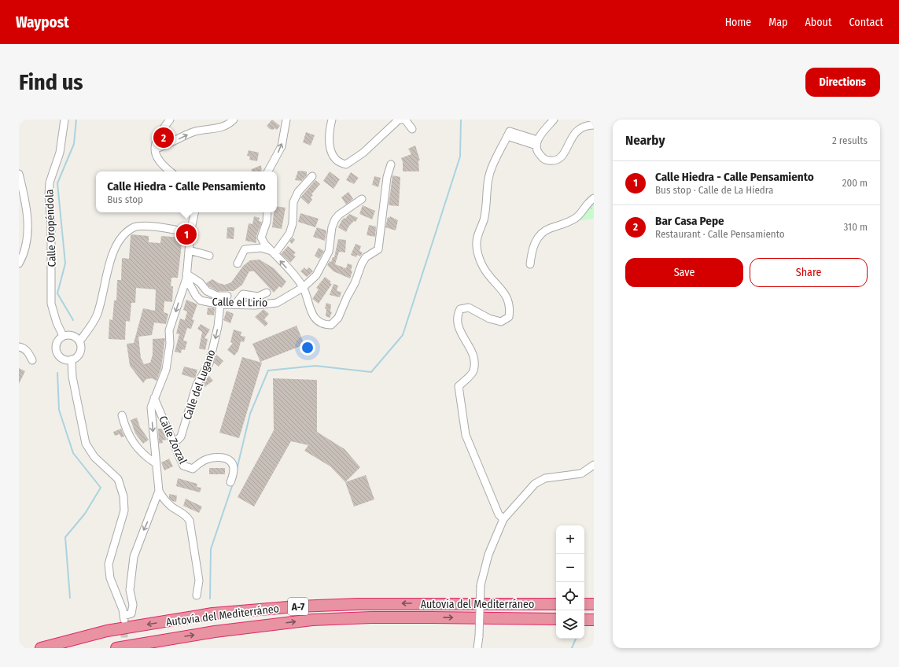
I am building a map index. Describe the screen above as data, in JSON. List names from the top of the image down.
{
  "streets": {
    "highway": ["Autovía del Mediterráneo", "A-7"],
    "street": [
      "Calle Oropéndola",
      "Calle el Lirio",
      "Calle del Lugano",
      "Calle Zorzal"
    ]
  },
  "crossings": [
    ["Calle el Lirio", "Calle del Lugano"],
    ["Calle del Lugano", "Calle Zorzal"]
  ],
  "page": {
    "header": "Waypost",
    "nav": [
      "Home",
      "Map",
      "About",
      "Contact"
    ],
    "buttons": [
      "Directions",
      ["Save", "Share"]
    ],
    "title": "Find us",
    "heading": ["Nearby", "2 results"],
    "pins": ["2", "1"],
    "list": [
      {
        "mark": "1",
        "name": "Calle Hiedra - Calle Pensamiento",
        "note": "Bus stop · Calle de La Hiedra",
        "value": "200 m"
      },
      {
        "mark": "2",
        "name": "Bar Casa Pepe",
        "note": "Restaurant · Calle Pensamiento",
        "value": "310 m"
      }
    ],
    "popup": ["Calle Hiedra - Calle Pensamiento", "Bus stop"],
    "map_buttons": ["+", "−"]
  }
}
